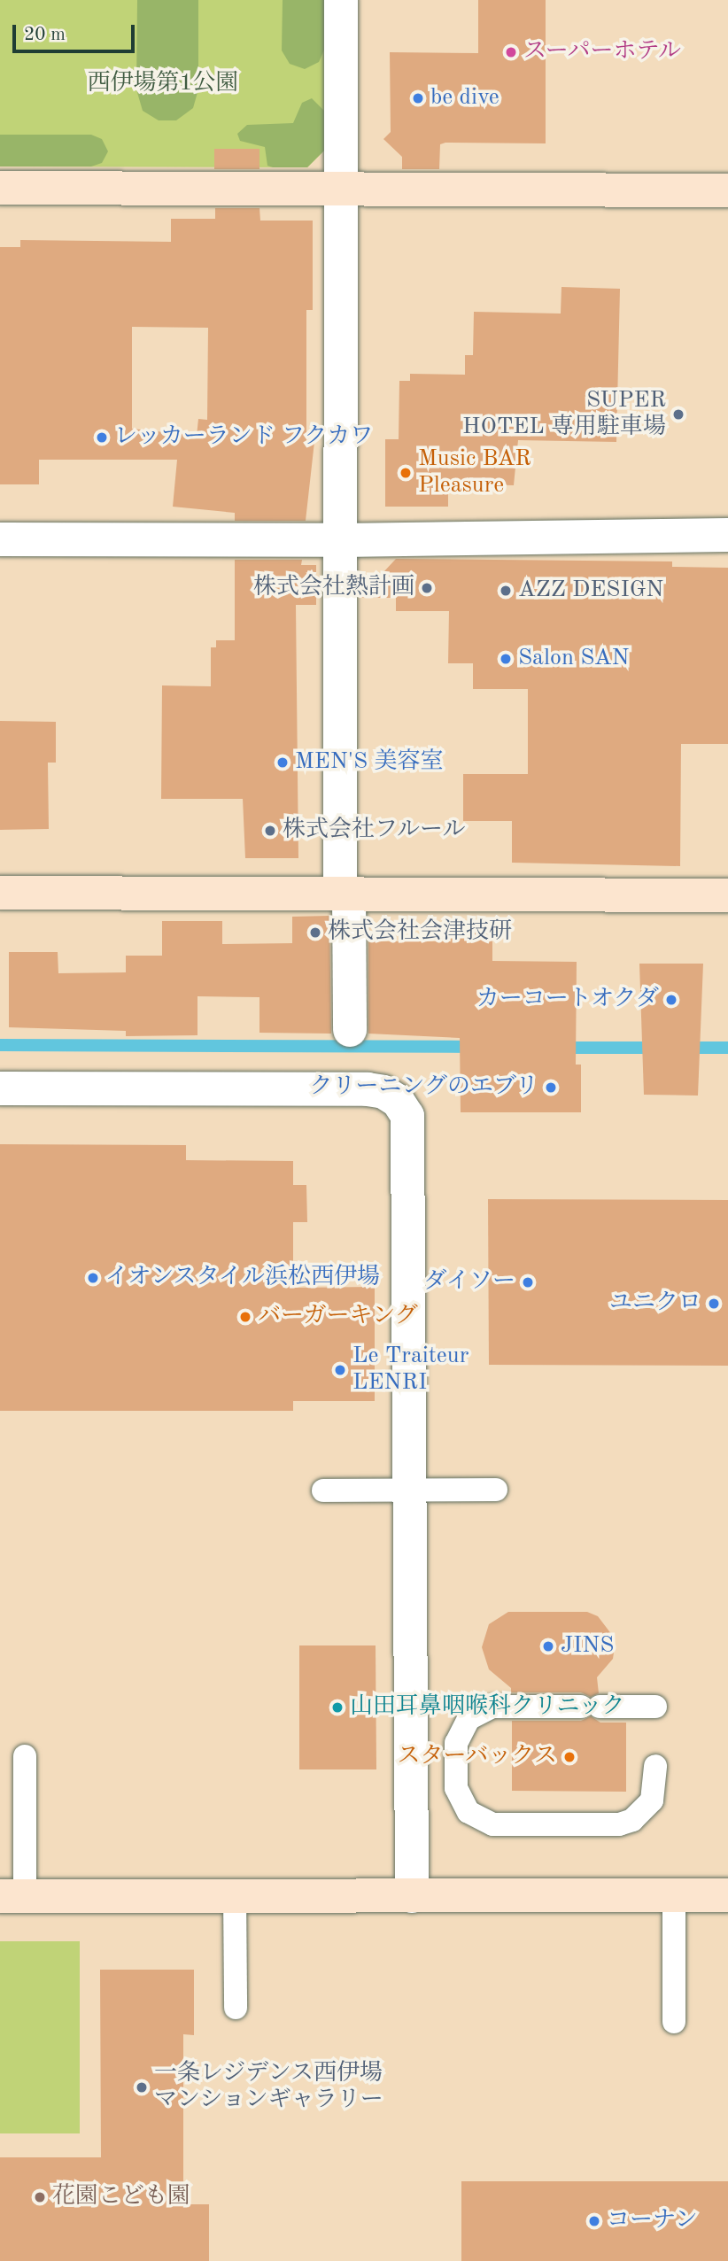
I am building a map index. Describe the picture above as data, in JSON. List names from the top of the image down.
{
  "parks": ["西伊場第1公園"],
  "places": [
    "スーパーホテル",
    "be dive",
    "SUPER HOTEL 専用駐車場",
    "レッカーランド フクカワ",
    "Music BAR Pleasure",
    "株式会社熱計画",
    "AZZ DESIGN",
    "Salon SAN",
    "MEN'S 美容室",
    "株式会社フルール",
    "株式会社会津技研",
    "カーコートオクダ",
    "クリーニングのエブリ",
    "イオンスタイル浜松西伊場",
    "ダイソー",
    "ユニクロ",
    "バーガーキング",
    "Le Traiteur LENRI",
    "JINS",
    "山田耳鼻咽喉科クリニック",
    "スターバックス",
    "一条レジデンス西伊場 マンションギャラリー",
    "花園こども園",
    "コーナン"
  ],
  "scale_bar": "20 m"
}
